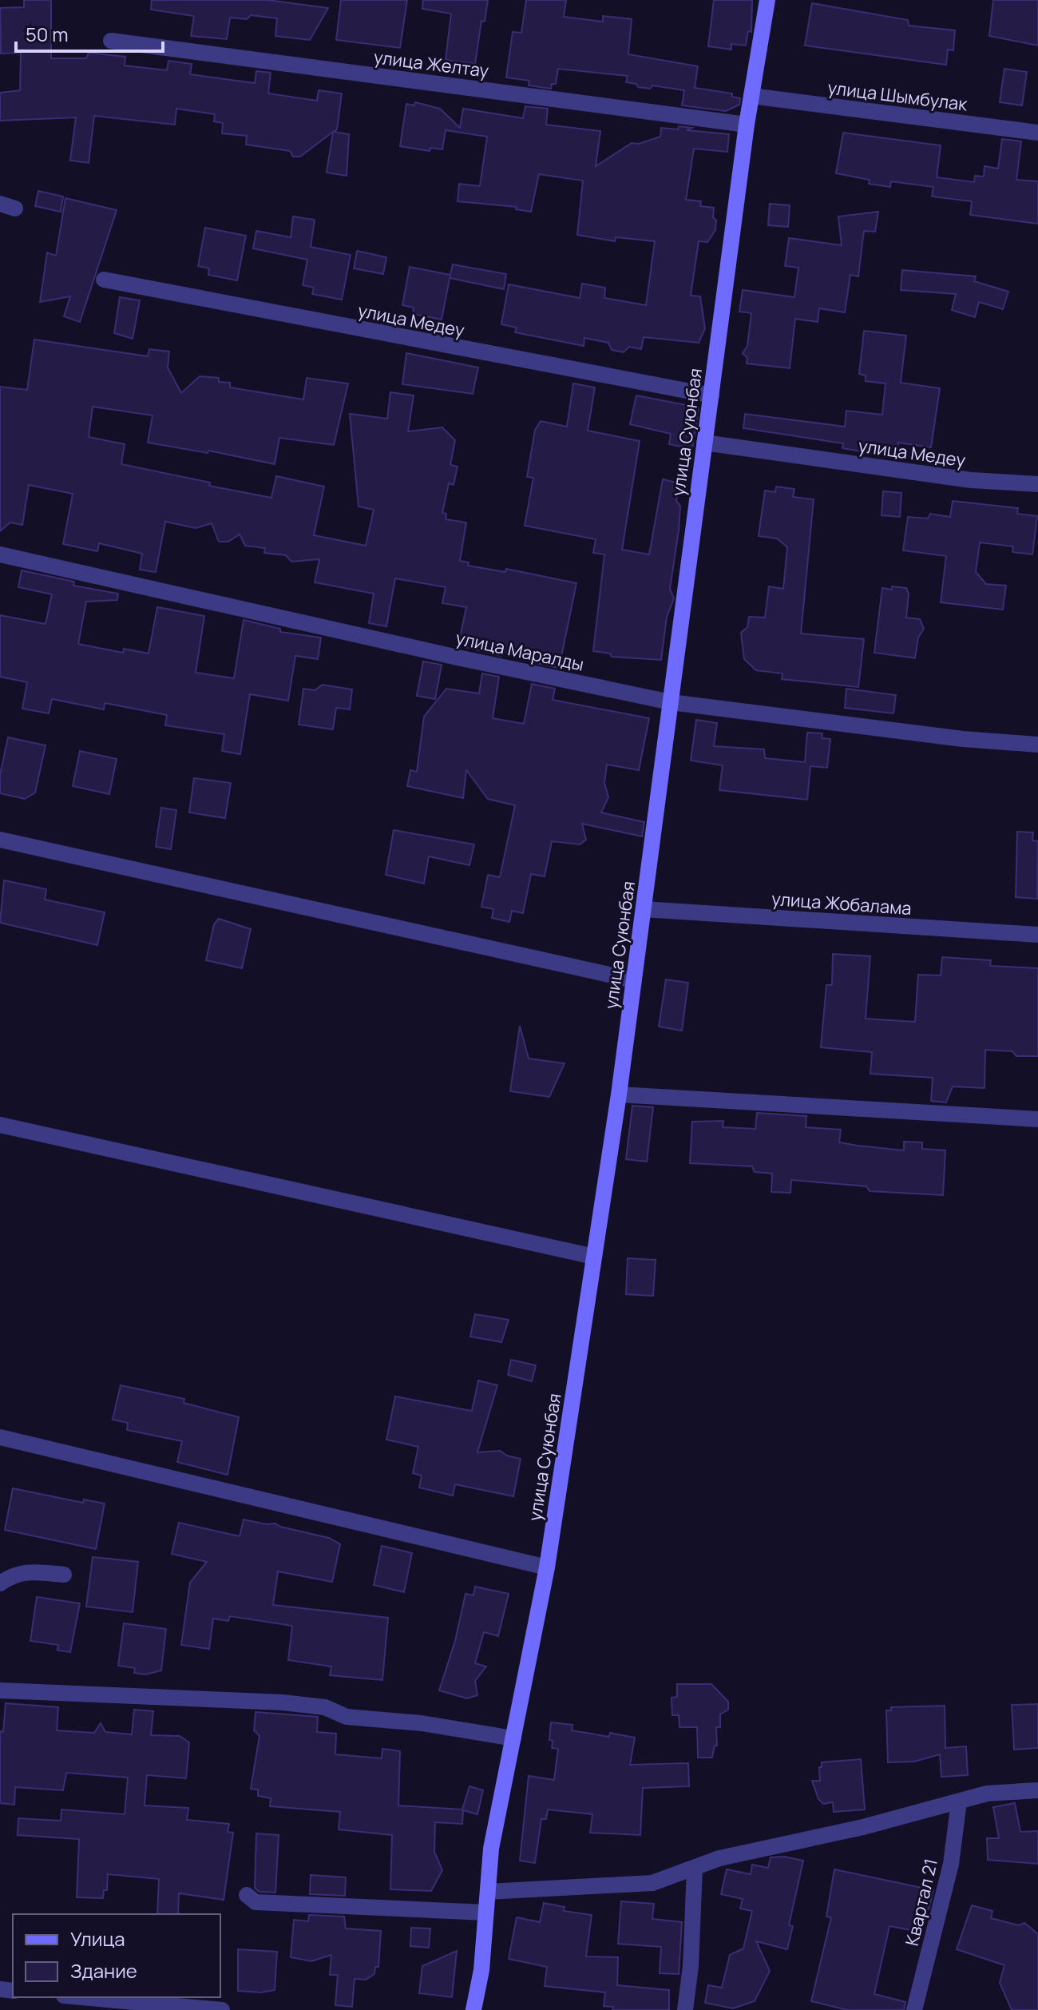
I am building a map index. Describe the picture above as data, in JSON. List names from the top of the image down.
{
  "streets": {
    "street": [
      "улица Желтау",
      "улица Шымбулак",
      "улица Медеу",
      "улица Суюнбая",
      "улица Маралды",
      "улица Жобалама",
      "Квартал 21"
    ]
  },
  "crossings": [
    ["улица Желтау", "улица Суюнбая"],
    ["улица Шымбулак", "улица Суюнбая"],
    ["улица Медеу", "улица Суюнбая"],
    ["улица Суюнбая", "улица Маралды"],
    ["улица Суюнбая", "улица Жобалама"]
  ],
  "legend": ["Улица", "Здание"],
  "scale_bar": "50 m"
}
